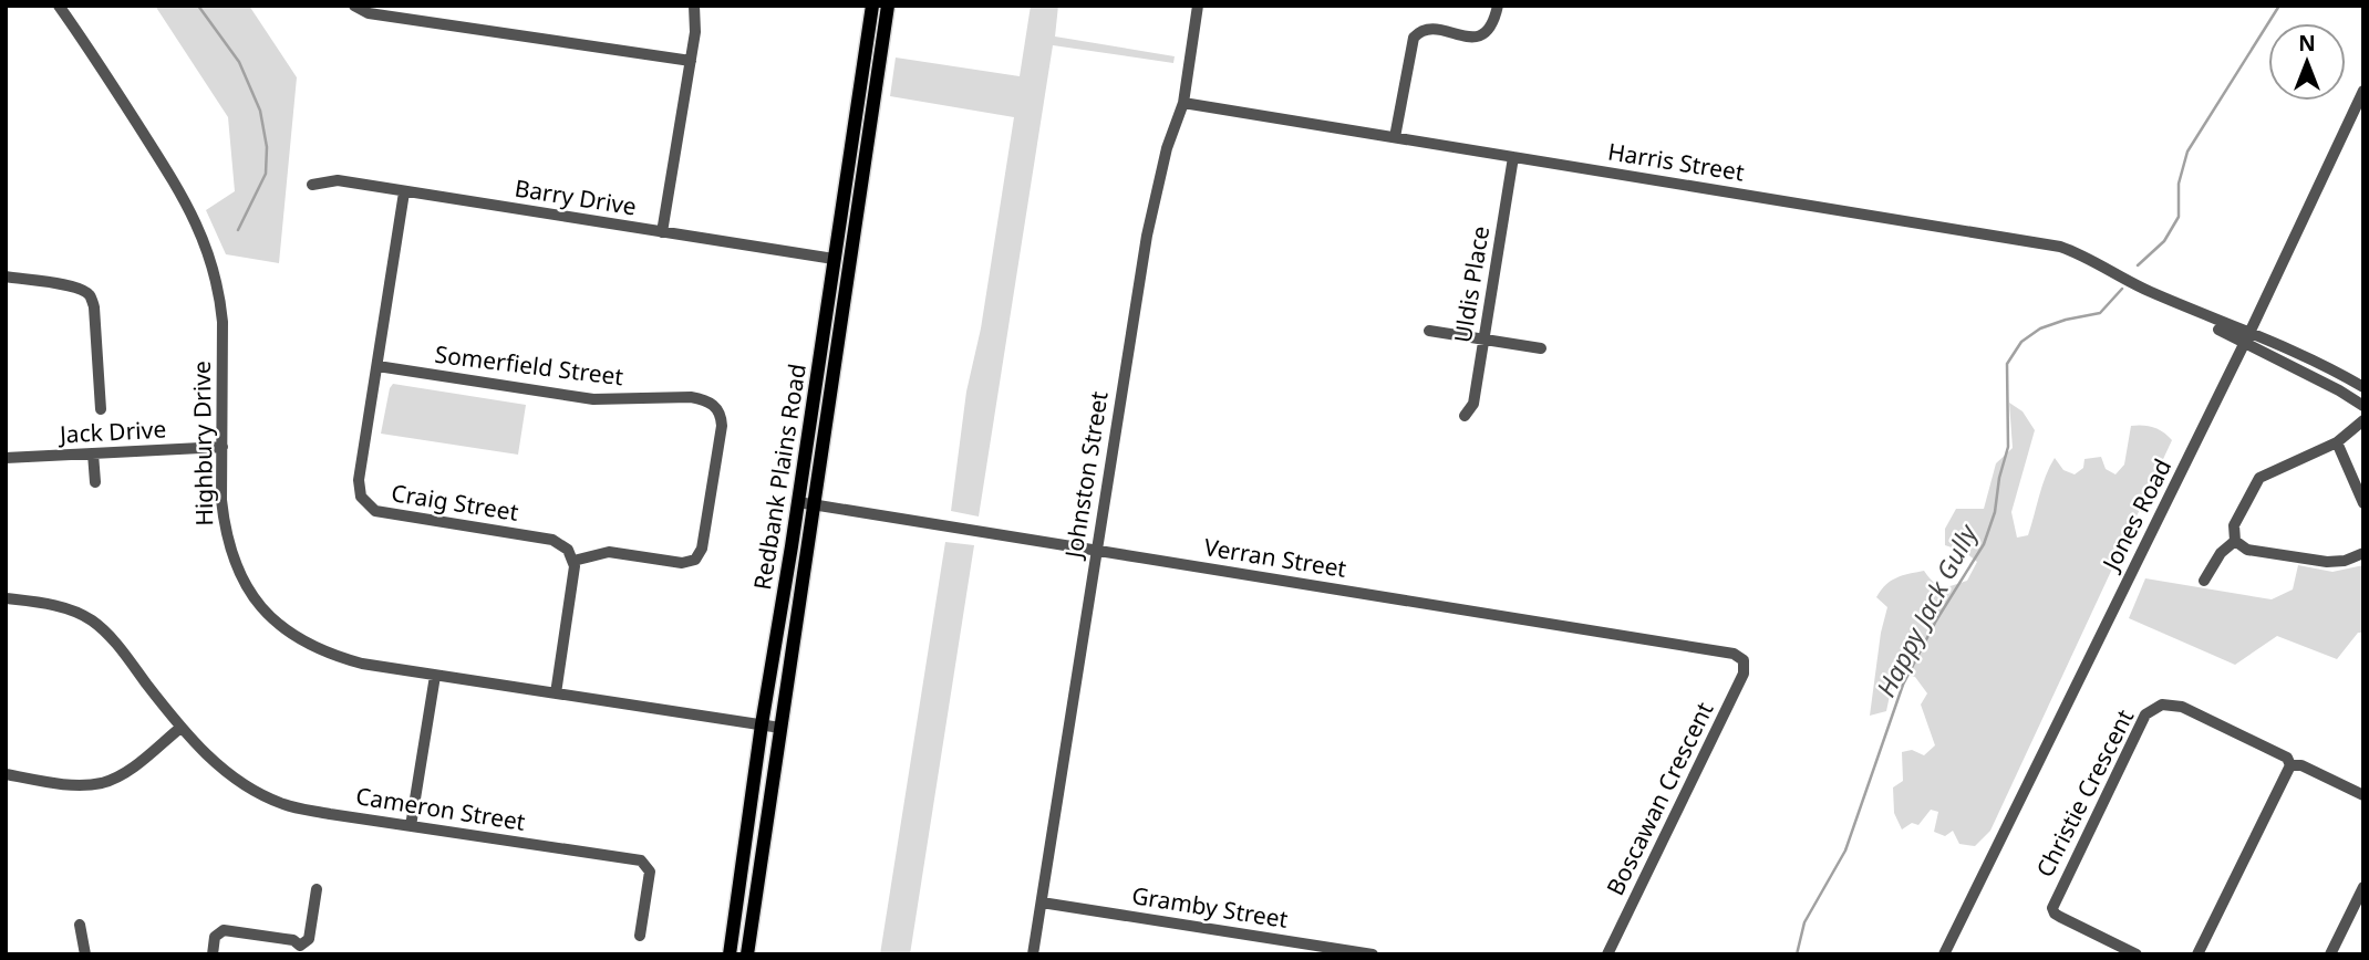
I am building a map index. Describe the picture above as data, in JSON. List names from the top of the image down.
{
  "streets": {
    "main road": ["Redbank Plains Road"],
    "street": [
      "Harris Street",
      "Barry Drive",
      "Uldis Place",
      "Somerfield Street",
      "Jack Drive",
      "Highbury Drive",
      "Johnston Street",
      "Craig Street",
      "Jones Road",
      "Verran Street",
      "Christie Crescent",
      "Boscawan Crescent",
      "Cameron Street",
      "Gramby Street"
    ]
  },
  "crossings": [
    ["Harris Street", "Uldis Place"],
    ["Harris Street", "Johnston Street"],
    ["Harris Street", "Jones Road"],
    ["Barry Drive", "Redbank Plains Road"],
    ["Barry Drive", "Craig Street"],
    ["Somerfield Street", "Craig Street"],
    ["Jack Drive", "Highbury Drive"],
    ["Highbury Drive", "Redbank Plains Road"],
    ["Johnston Street", "Verran Street"],
    ["Johnston Street", "Gramby Street"],
    ["Redbank Plains Road", "Verran Street"],
    ["Verran Street", "Boscawan Crescent"]
  ],
  "water": ["Happy Jack Gully"],
  "north": "top"
}
